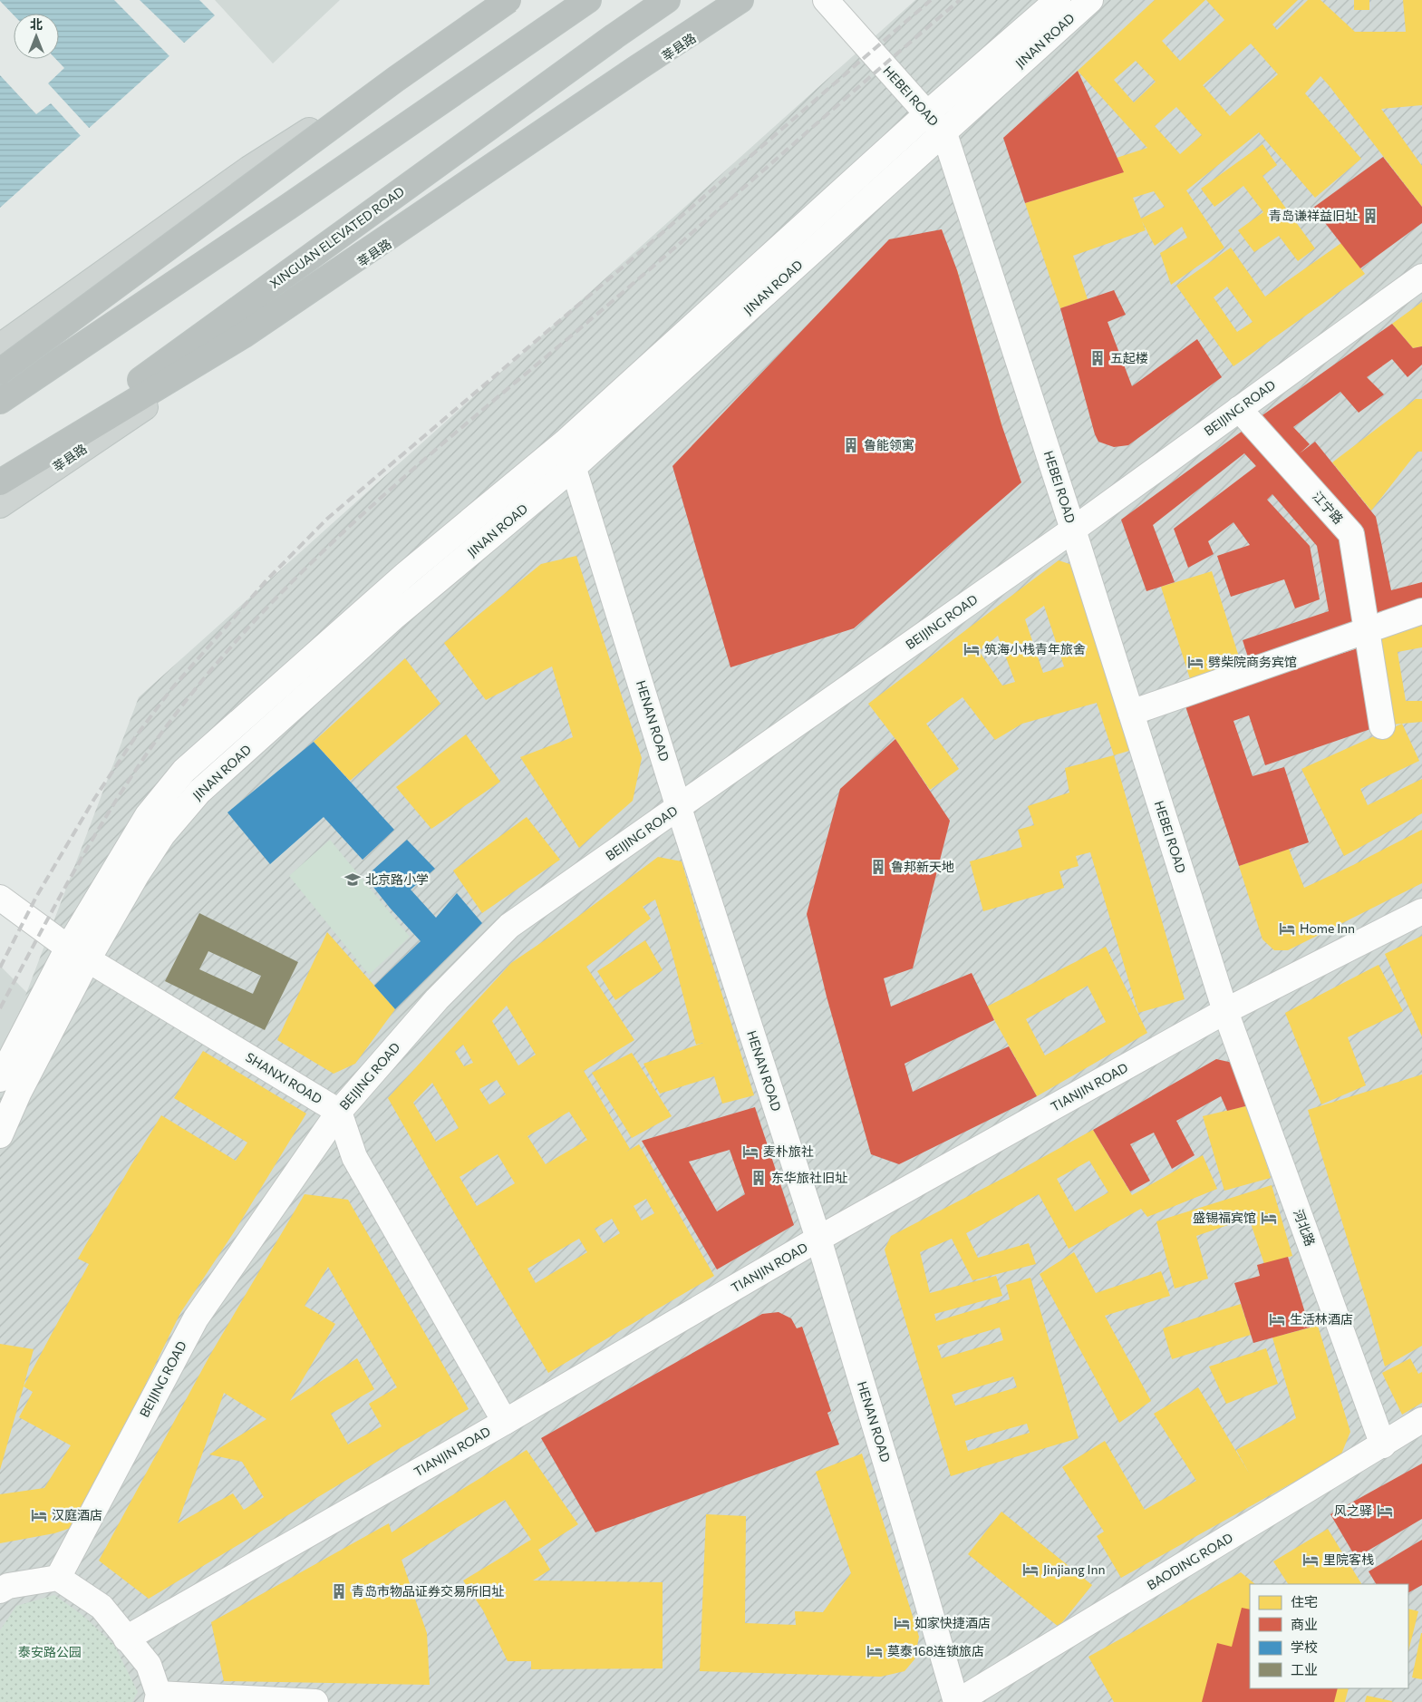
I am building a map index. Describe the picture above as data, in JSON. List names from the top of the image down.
{
  "streets": {
    "highway": ["XINGUAN ELEVATED ROAD"],
    "main road": ["莘县路"],
    "street": [
      "JINAN ROAD",
      "HEBEI ROAD",
      "BEIJING ROAD",
      "江宁路",
      "HENAN ROAD",
      "SHANXI ROAD",
      "TIANJIN ROAD",
      "河北路",
      "BAODING ROAD"
    ]
  },
  "crossings": [
    ["JINAN ROAD", "HEBEI ROAD"],
    ["JINAN ROAD", "HENAN ROAD"],
    ["JINAN ROAD", "SHANXI ROAD"],
    ["HEBEI ROAD", "BEIJING ROAD"],
    ["HEBEI ROAD", "TIANJIN ROAD"],
    ["HEBEI ROAD", "河北路"],
    ["BEIJING ROAD", "江宁路"],
    ["BEIJING ROAD", "HENAN ROAD"],
    ["BEIJING ROAD", "SHANXI ROAD"],
    ["HENAN ROAD", "TIANJIN ROAD"],
    ["HENAN ROAD", "BAODING ROAD"],
    ["TIANJIN ROAD", "河北路"],
    ["河北路", "BAODING ROAD"]
  ],
  "parks": ["泰安路公园"],
  "places": {
    "building": [
      "青岛谦祥益旧址",
      "五起楼",
      "鲁能领寓",
      "鲁邦新天地",
      "东华旅社旧址",
      "青岛市物品证券交易所旧址"
    ],
    "hotel": [
      "筑海小栈青年旅舍",
      "劈柴院商务宾馆",
      "Home Inn",
      "麦朴旅社",
      "盛锡福宾馆",
      "生活林酒店",
      "风之驿",
      "汉庭酒店",
      "里院客栈",
      "Jinjiang Inn",
      "如家快捷酒店",
      "莫泰168连锁旅店"
    ],
    "school or university": ["北京路小学"]
  },
  "legend": [
    "住宅",
    "商业",
    "学校",
    "工业"
  ],
  "north": "top"
}
